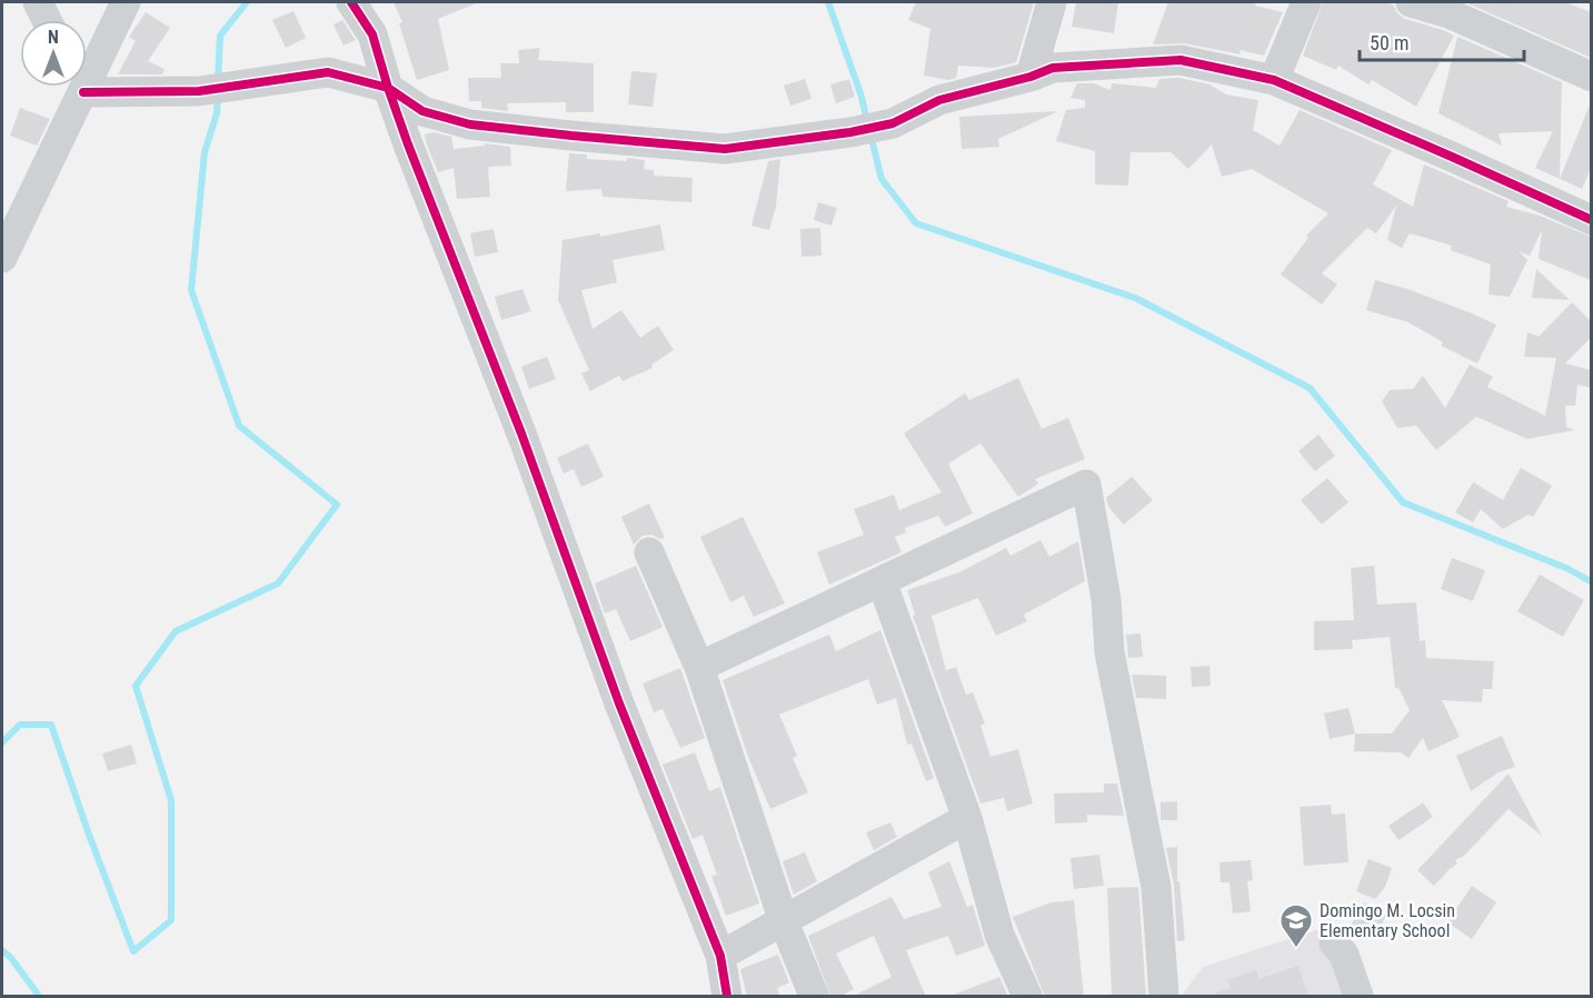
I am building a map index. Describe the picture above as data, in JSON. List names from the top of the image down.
{
  "places": {
    "school or university": ["Domingo M. Locsin Elementary School"]
  },
  "scale_bar": "50 m",
  "north": "top"
}
